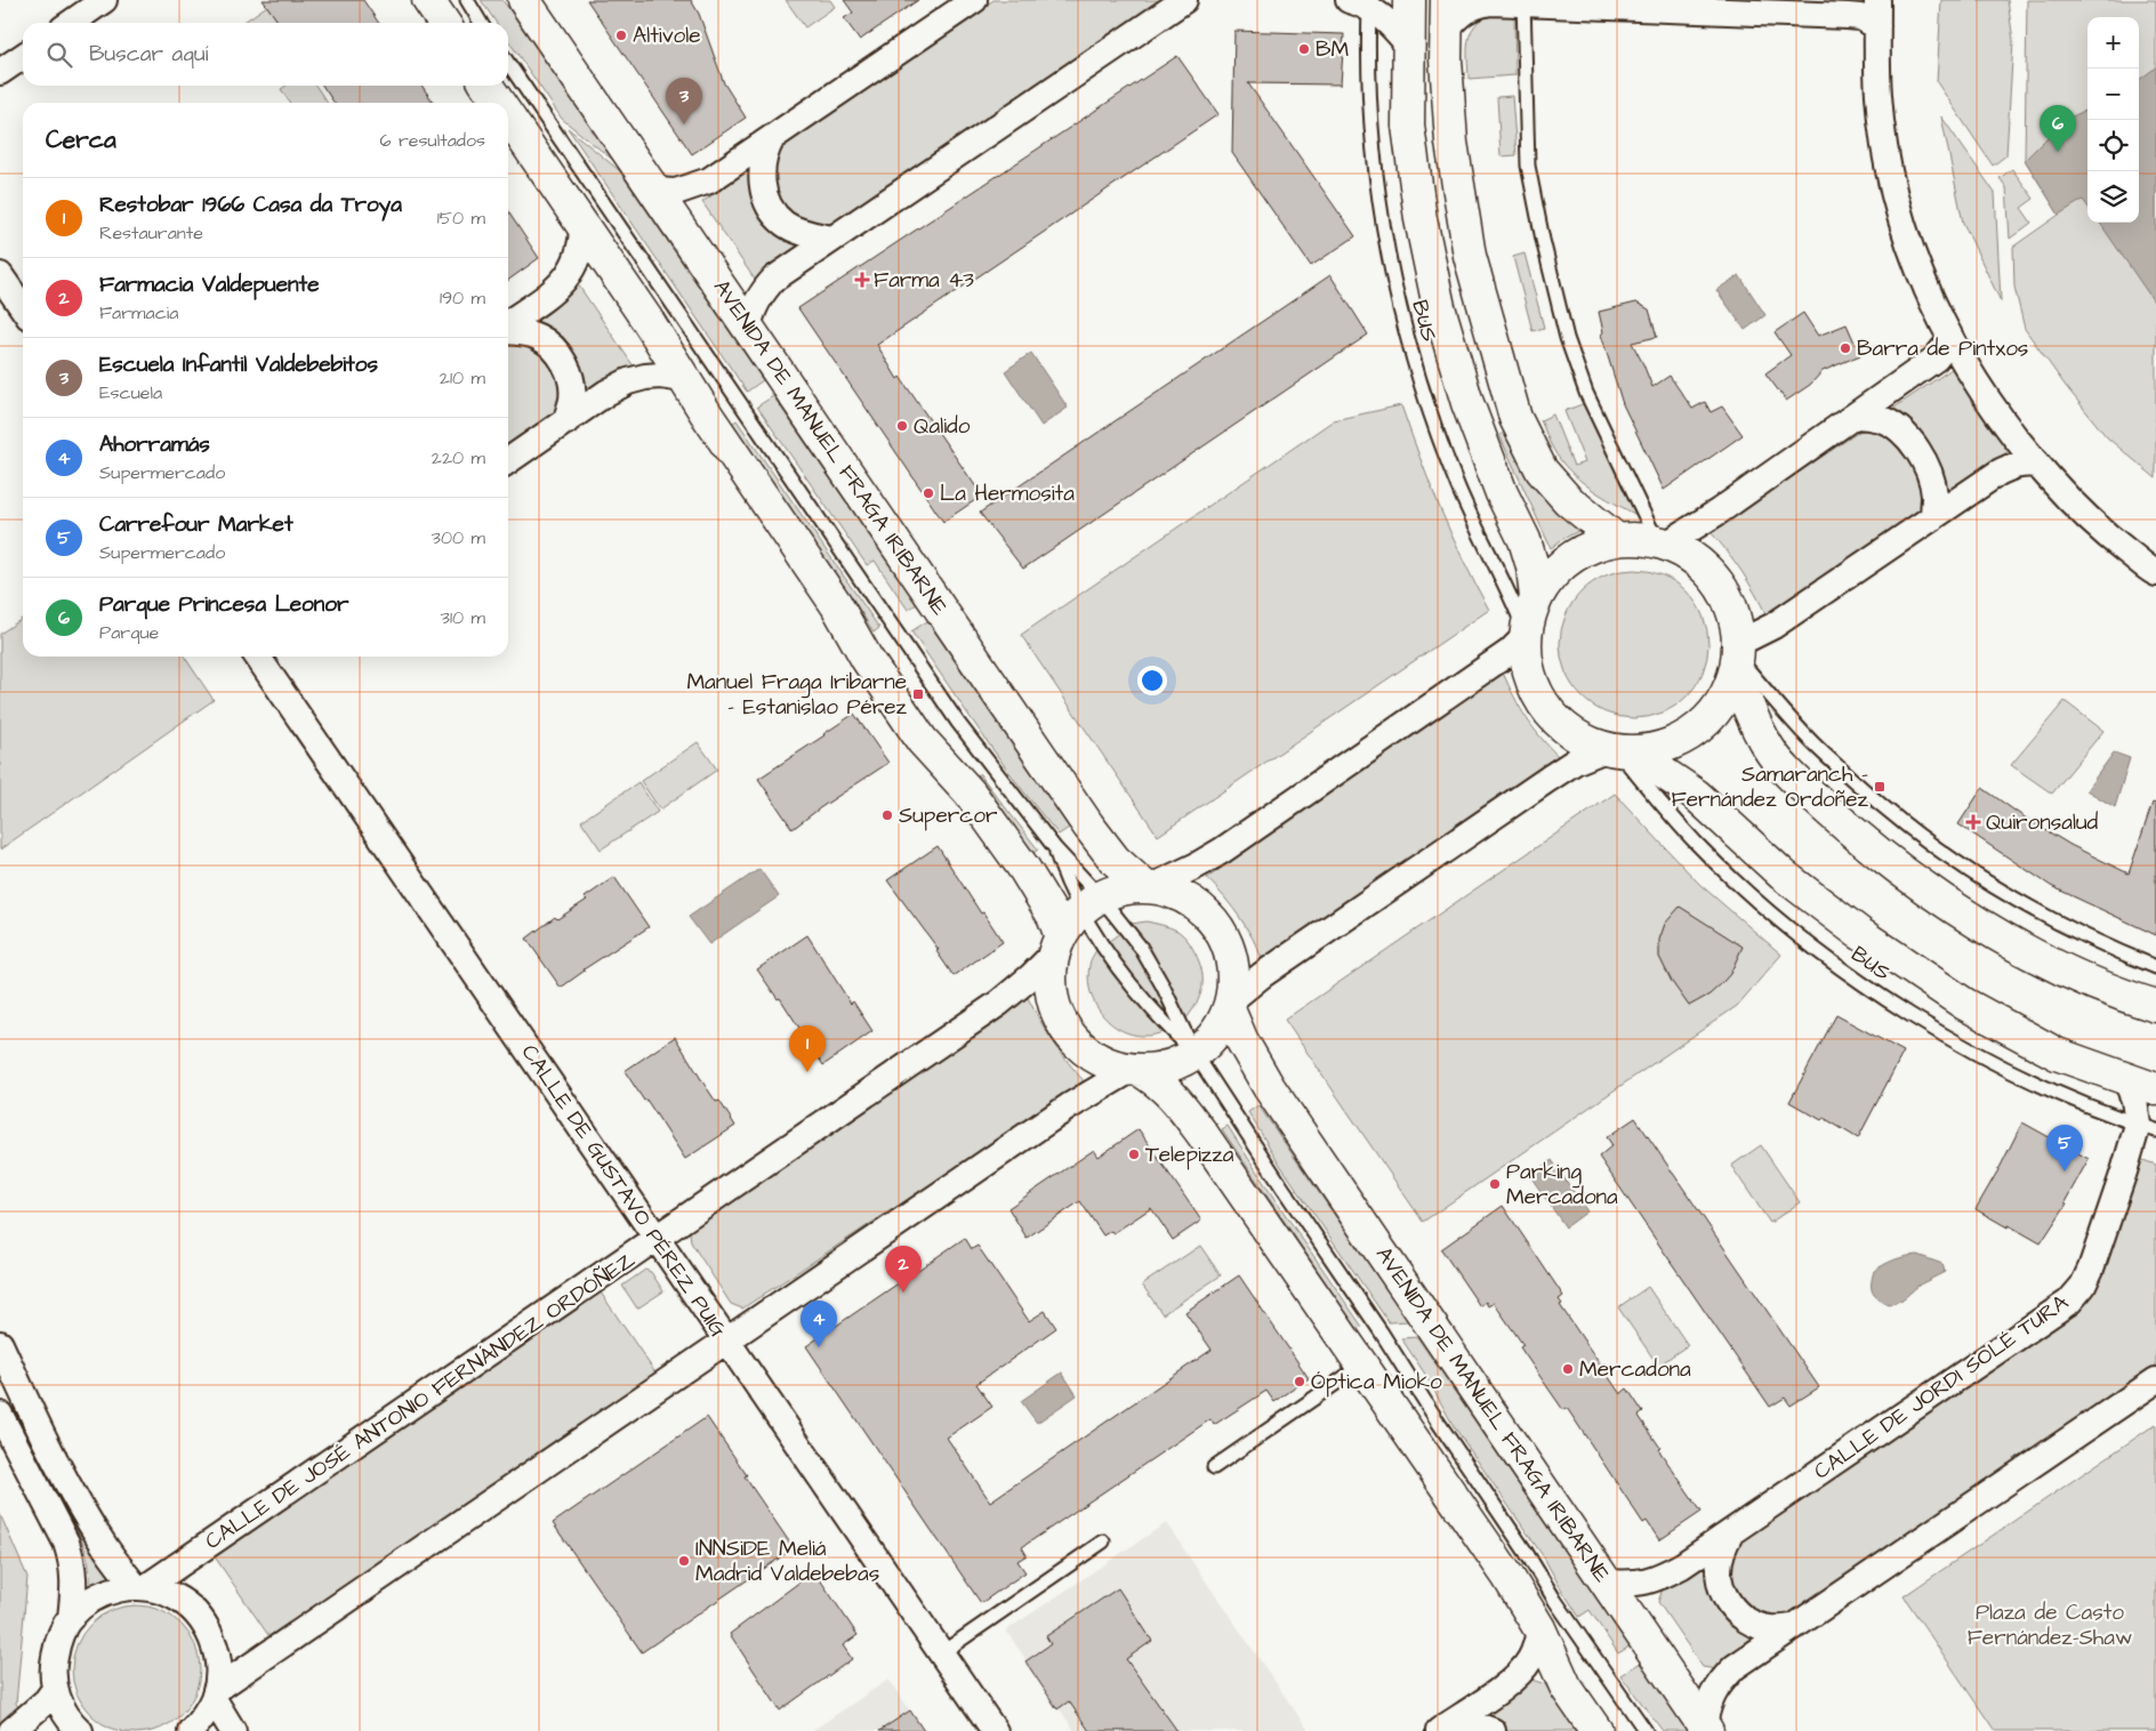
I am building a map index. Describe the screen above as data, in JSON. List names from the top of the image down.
{
  "streets": {
    "street": [
      "AVENIDA DE MANUEL FRAGA IRIBARNE",
      "CALLE DE GUSTAVO PÉREZ PUIG",
      "CALLE DE JORDI SOLÉ TURA",
      "CALLE DE JOSÉ ANTONIO FERNÁNDEZ ORDÓÑEZ"
    ],
    "lane": ["BUS"]
  },
  "crossings": [
    ["BUS", "CALLE DE JORDI SOLÉ TURA"],
    ["AVENIDA DE MANUEL FRAGA IRIBARNE", "CALLE DE JORDI SOLÉ TURA"],
    ["CALLE DE GUSTAVO PÉREZ PUIG", "CALLE DE JOSÉ ANTONIO FERNÁNDEZ ORDÓÑEZ"]
  ],
  "parks": ["Plaza de Casto Fernández-Shaw"],
  "places": {
    "other": [
      "Altivole",
      "BM",
      "Barra de Pintxos",
      "Qalido",
      "La Hermosita",
      "Supercor",
      "Telepizza",
      "Parking Mercadona",
      "Mercadona",
      "Óptica Mioko",
      "INNSiDE Meliá Madrid Valdebebas"
    ],
    "health": ["Farma 43", "Quironsalud"],
    "transit": ["Manuel Fraga Iribarne - Estanislao Pérez", "Samaranch - Fernández Ordoñez"]
  },
  "page": {
    "map_buttons": ["+", "−"],
    "search": "Buscar aquí",
    "pins": [
      "3",
      "6",
      "1",
      "5",
      "2",
      "4"
    ],
    "heading": ["Cerca", "6 resultados"],
    "list": [
      {
        "mark": "1",
        "name": "Restobar 1966 Casa da Troya",
        "note": "Restaurante",
        "value": "150 m"
      },
      {
        "mark": "2",
        "name": "Farmacia Valdepuente",
        "note": "Farmacia",
        "value": "190 m"
      },
      {
        "mark": "3",
        "name": "Escuela Infantil Valdebebitos",
        "note": "Escuela",
        "value": "210 m"
      },
      {
        "mark": "4",
        "name": "Ahorramás",
        "note": "Supermercado",
        "value": "220 m"
      },
      {
        "mark": "5",
        "name": "Carrefour Market",
        "note": "Supermercado",
        "value": "300 m"
      },
      {
        "mark": "6",
        "name": "Parque Princesa Leonor",
        "note": "Parque",
        "value": "310 m"
      }
    ]
  }
}
